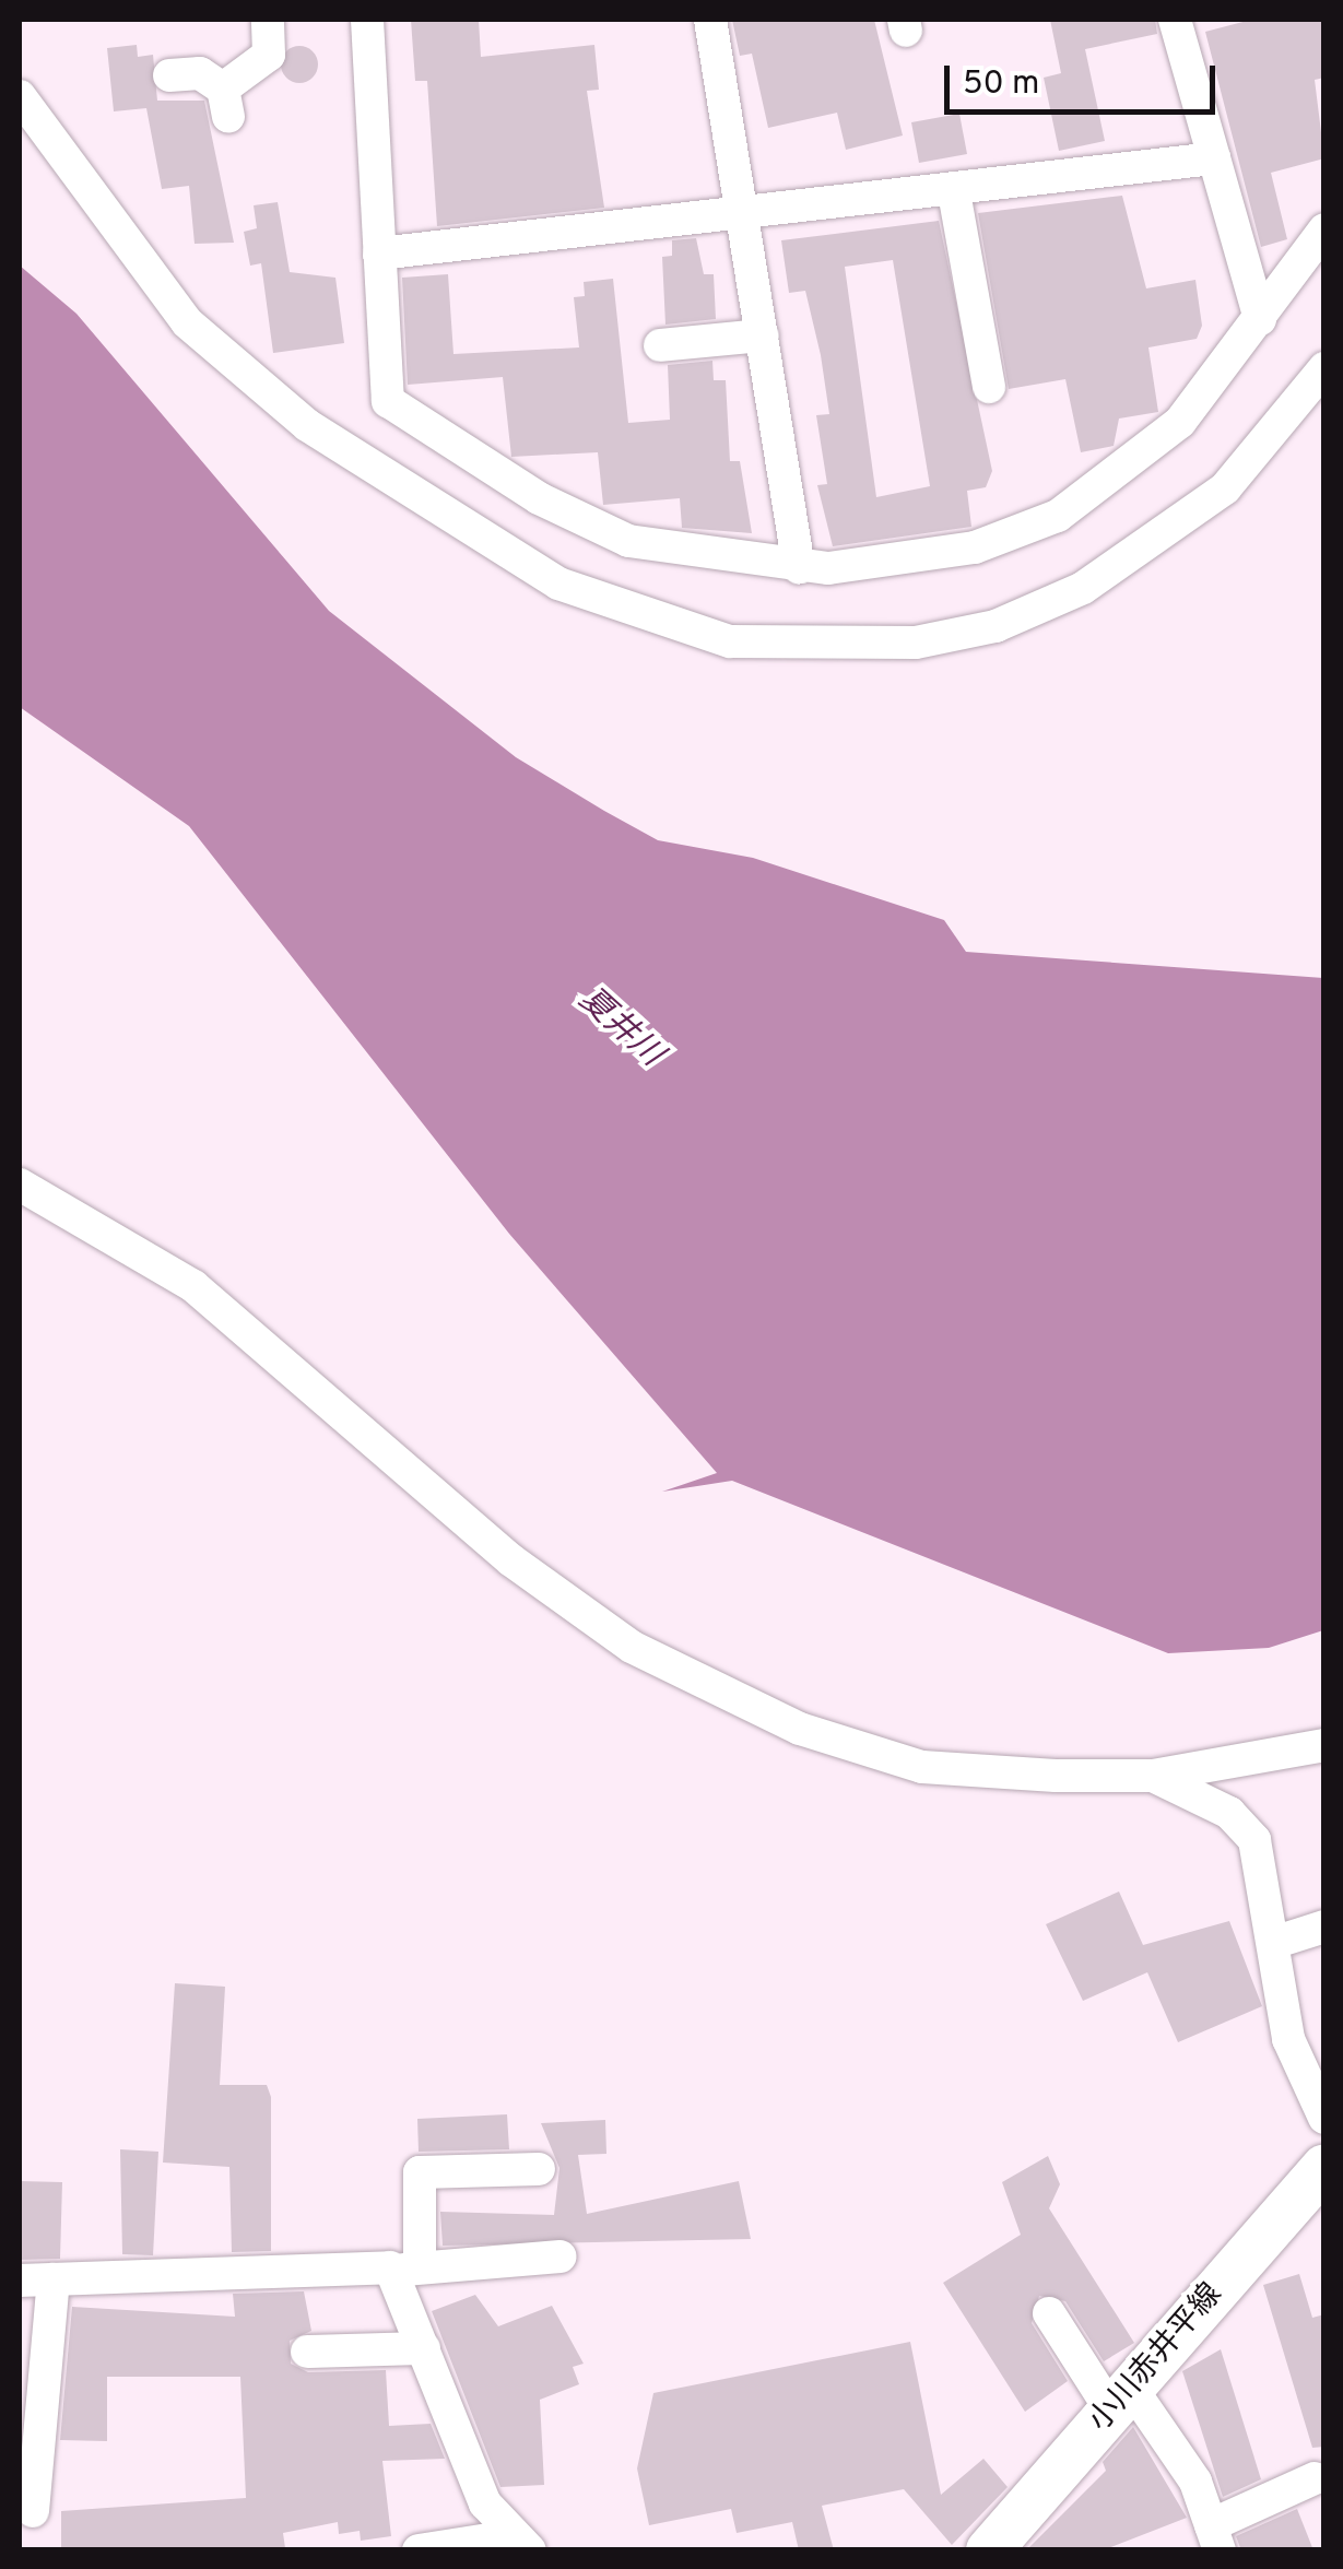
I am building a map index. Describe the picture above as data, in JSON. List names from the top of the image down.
{
  "streets": {
    "main road": ["小川赤井平線"]
  },
  "water": ["夏井川"],
  "scale_bar": "50 m"
}
